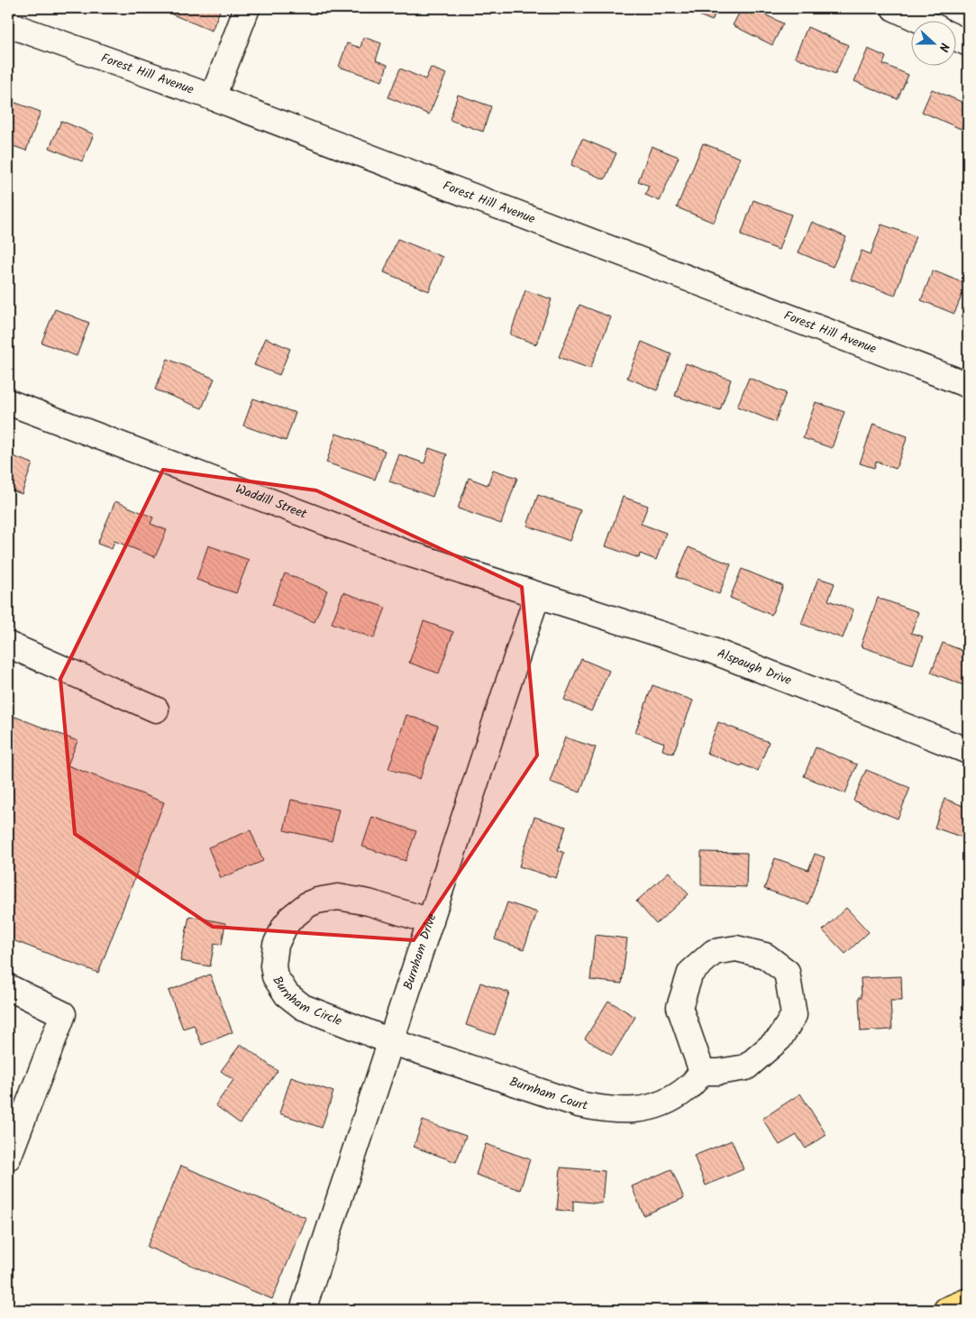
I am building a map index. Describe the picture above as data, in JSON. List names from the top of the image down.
{
  "streets": {
    "street": [
      "Forest Hill Avenue",
      "Waddill Street",
      "Alspaugh Drive",
      "Burnham Drive",
      "Burnham Circle",
      "Burnham Court"
    ]
  },
  "crossings": [
    ["Waddill Street", "Alspaugh Drive"],
    ["Waddill Street", "Burnham Drive"],
    ["Alspaugh Drive", "Burnham Drive"],
    ["Burnham Drive", "Burnham Circle"],
    ["Burnham Drive", "Burnham Court"],
    ["Burnham Circle", "Burnham Court"]
  ],
  "north": "right"
}
